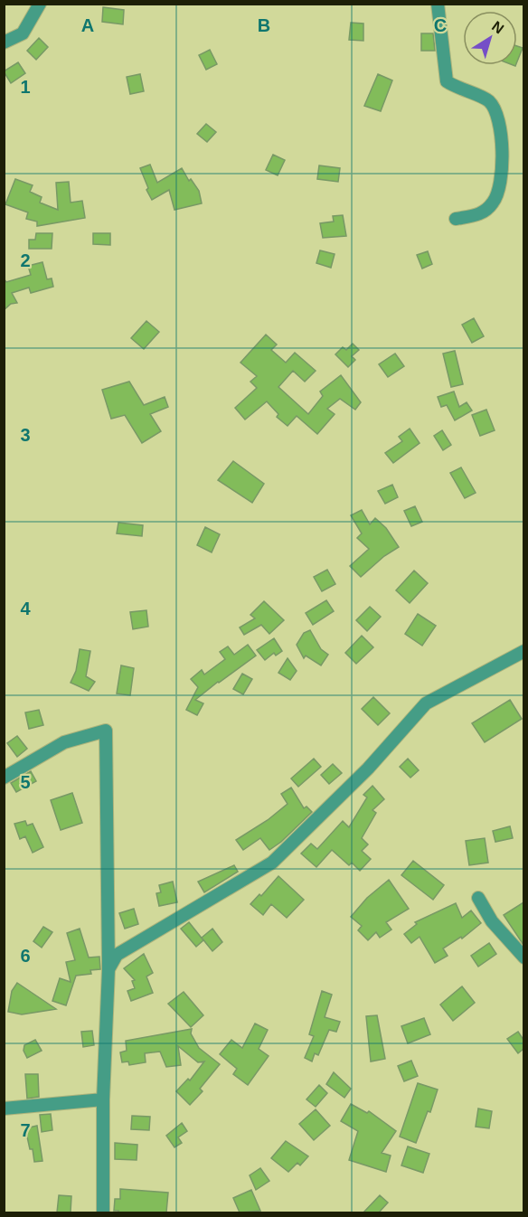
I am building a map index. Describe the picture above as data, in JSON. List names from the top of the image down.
{
  "north": "top right",
  "grid": {
    "columns": ["A", "B", "C"],
    "rows": [
      "1",
      "2",
      "3",
      "4",
      "5",
      "6",
      "7"
    ]
  }
}
